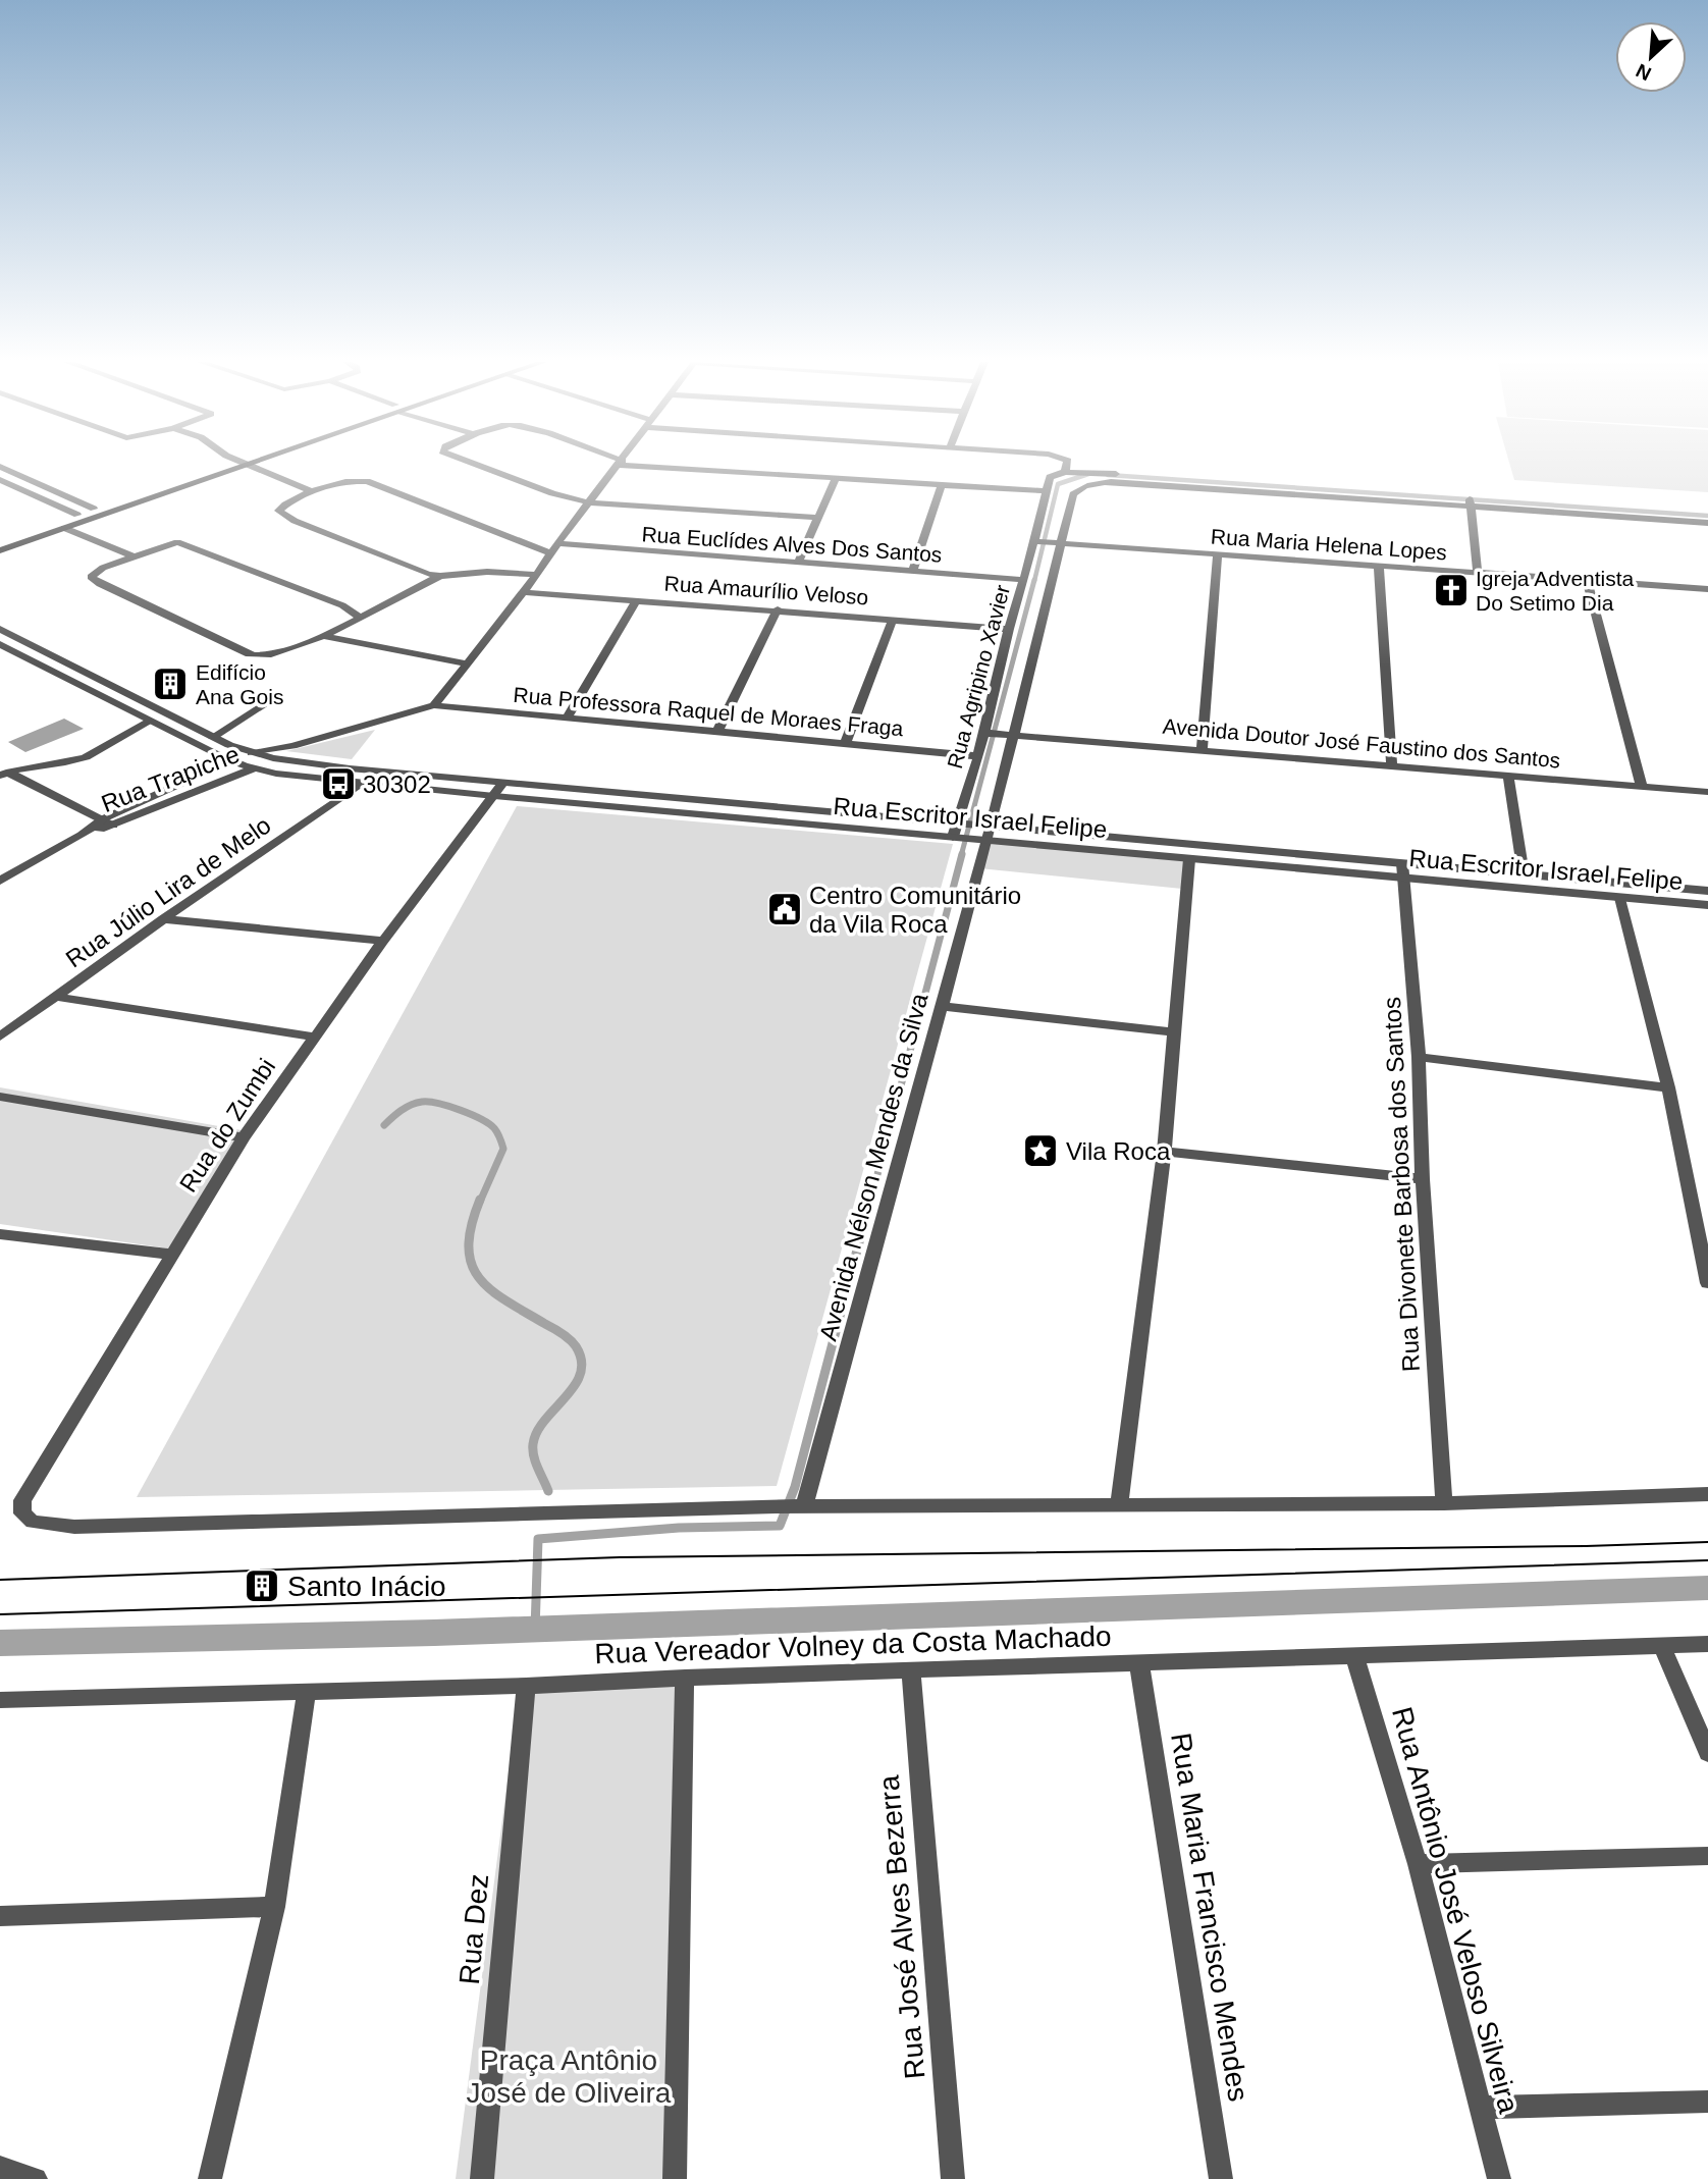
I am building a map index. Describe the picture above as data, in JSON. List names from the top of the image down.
{
  "streets": {
    "street": [
      "Rua Euclídes Alves Dos Santos",
      "Rua Maria Helena Lopes",
      "Rua Amaurílio Veloso",
      "Rua Agripino Xavier",
      "Rua Professora Raquel de Moraes Fraga",
      "Avenida Doutor José Faustino dos Santos",
      "Rua Trapiche",
      "Rua Escritor Israel Felipe",
      "Rua Júlio Lira de Melo",
      "Rua do Zumbi",
      "Avenida Nélson Mendes da Silva",
      "Rua Divonete Barbosa dos Santos",
      "Rua Vereador Volney da Costa Machado",
      "Rua Antônio José Veloso Silveira",
      "Rua Maria Francisco Mendes",
      "Rua José Alves Bezerra",
      "Rua Dez"
    ]
  },
  "crossings": [
    ["Rua Euclídes Alves Dos Santos", "Rua Agripino Xavier"],
    ["Rua Maria Helena Lopes", "Rua Agripino Xavier"],
    ["Rua Amaurílio Veloso", "Rua Agripino Xavier"],
    ["Rua Agripino Xavier", "Rua Professora Raquel de Moraes Fraga"],
    ["Rua Agripino Xavier", "Avenida Doutor José Faustino dos Santos"],
    ["Rua Agripino Xavier", "Rua Escritor Israel Felipe"],
    ["Avenida Doutor José Faustino dos Santos", "Avenida Nélson Mendes da Silva"],
    ["Rua Trapiche", "Rua Escritor Israel Felipe"],
    ["Rua Escritor Israel Felipe", "Rua Júlio Lira de Melo"],
    ["Rua Escritor Israel Felipe", "Rua do Zumbi"],
    ["Rua Escritor Israel Felipe", "Avenida Nélson Mendes da Silva"],
    ["Rua Escritor Israel Felipe", "Rua Divonete Barbosa dos Santos"],
    ["Rua do Zumbi", "Avenida Nélson Mendes da Silva"],
    ["Rua Vereador Volney da Costa Machado", "Rua Antônio José Veloso Silveira"],
    ["Rua Vereador Volney da Costa Machado", "Rua Maria Francisco Mendes"],
    ["Rua Vereador Volney da Costa Machado", "Rua José Alves Bezerra"],
    ["Rua Vereador Volney da Costa Machado", "Rua Dez"]
  ],
  "parks": ["Praça Antônio José de Oliveira"],
  "places": {
    "church": ["Igreja Adventista Do Setimo Dia"],
    "building": ["Edifício Ana Gois", "Santo Inácio"],
    "bus stop": ["30302"],
    "public building": ["Centro Comunitário da Vila Roca"],
    "place": ["Vila Roca"]
  },
  "north": "bottom left"
}
